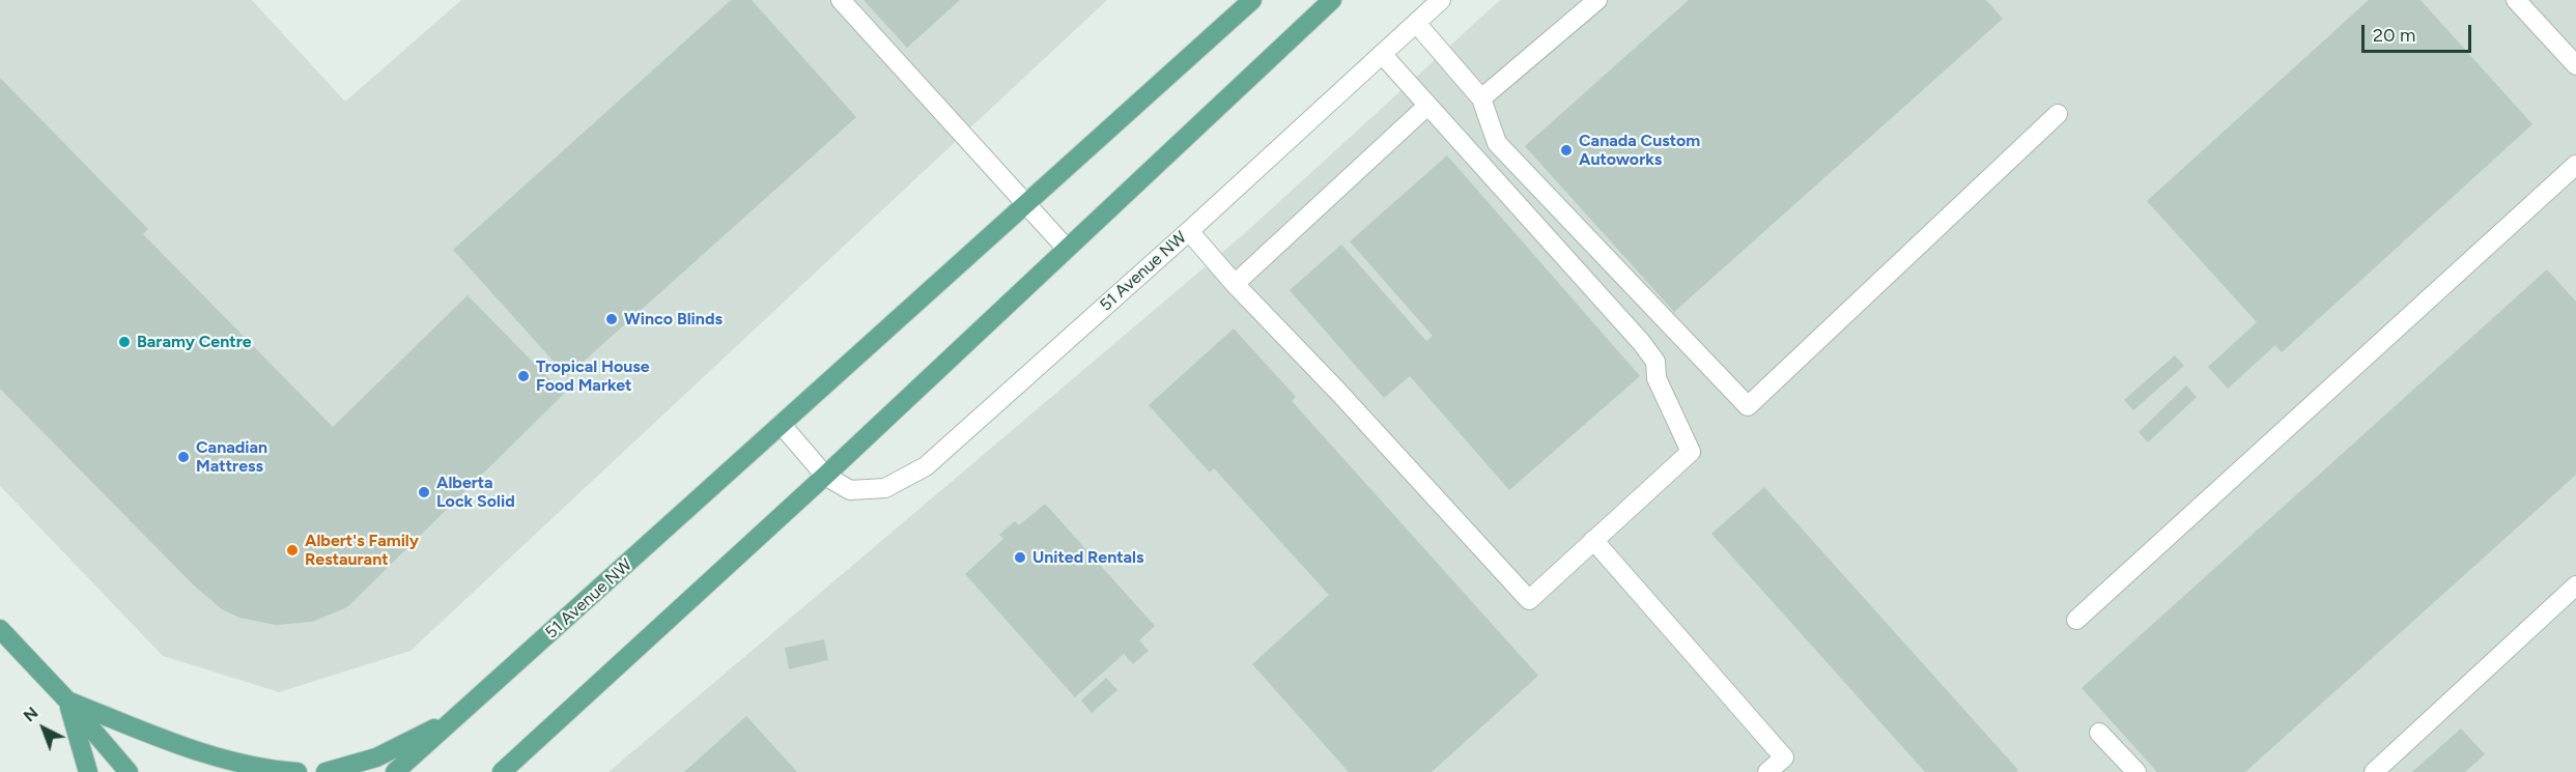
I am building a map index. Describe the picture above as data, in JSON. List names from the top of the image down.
{
  "streets": {
    "main road": ["51 Avenue NW"]
  },
  "places": [
    "Canada Custom Autoworks",
    "Winco Blinds",
    "Baramy Centre",
    "Tropical House Food Market",
    "Canadian Mattress",
    "Alberta Lock Solid",
    "Albert's Family Restaurant",
    "United Rentals"
  ],
  "scale_bar": "20 m",
  "north": "top left"
}
